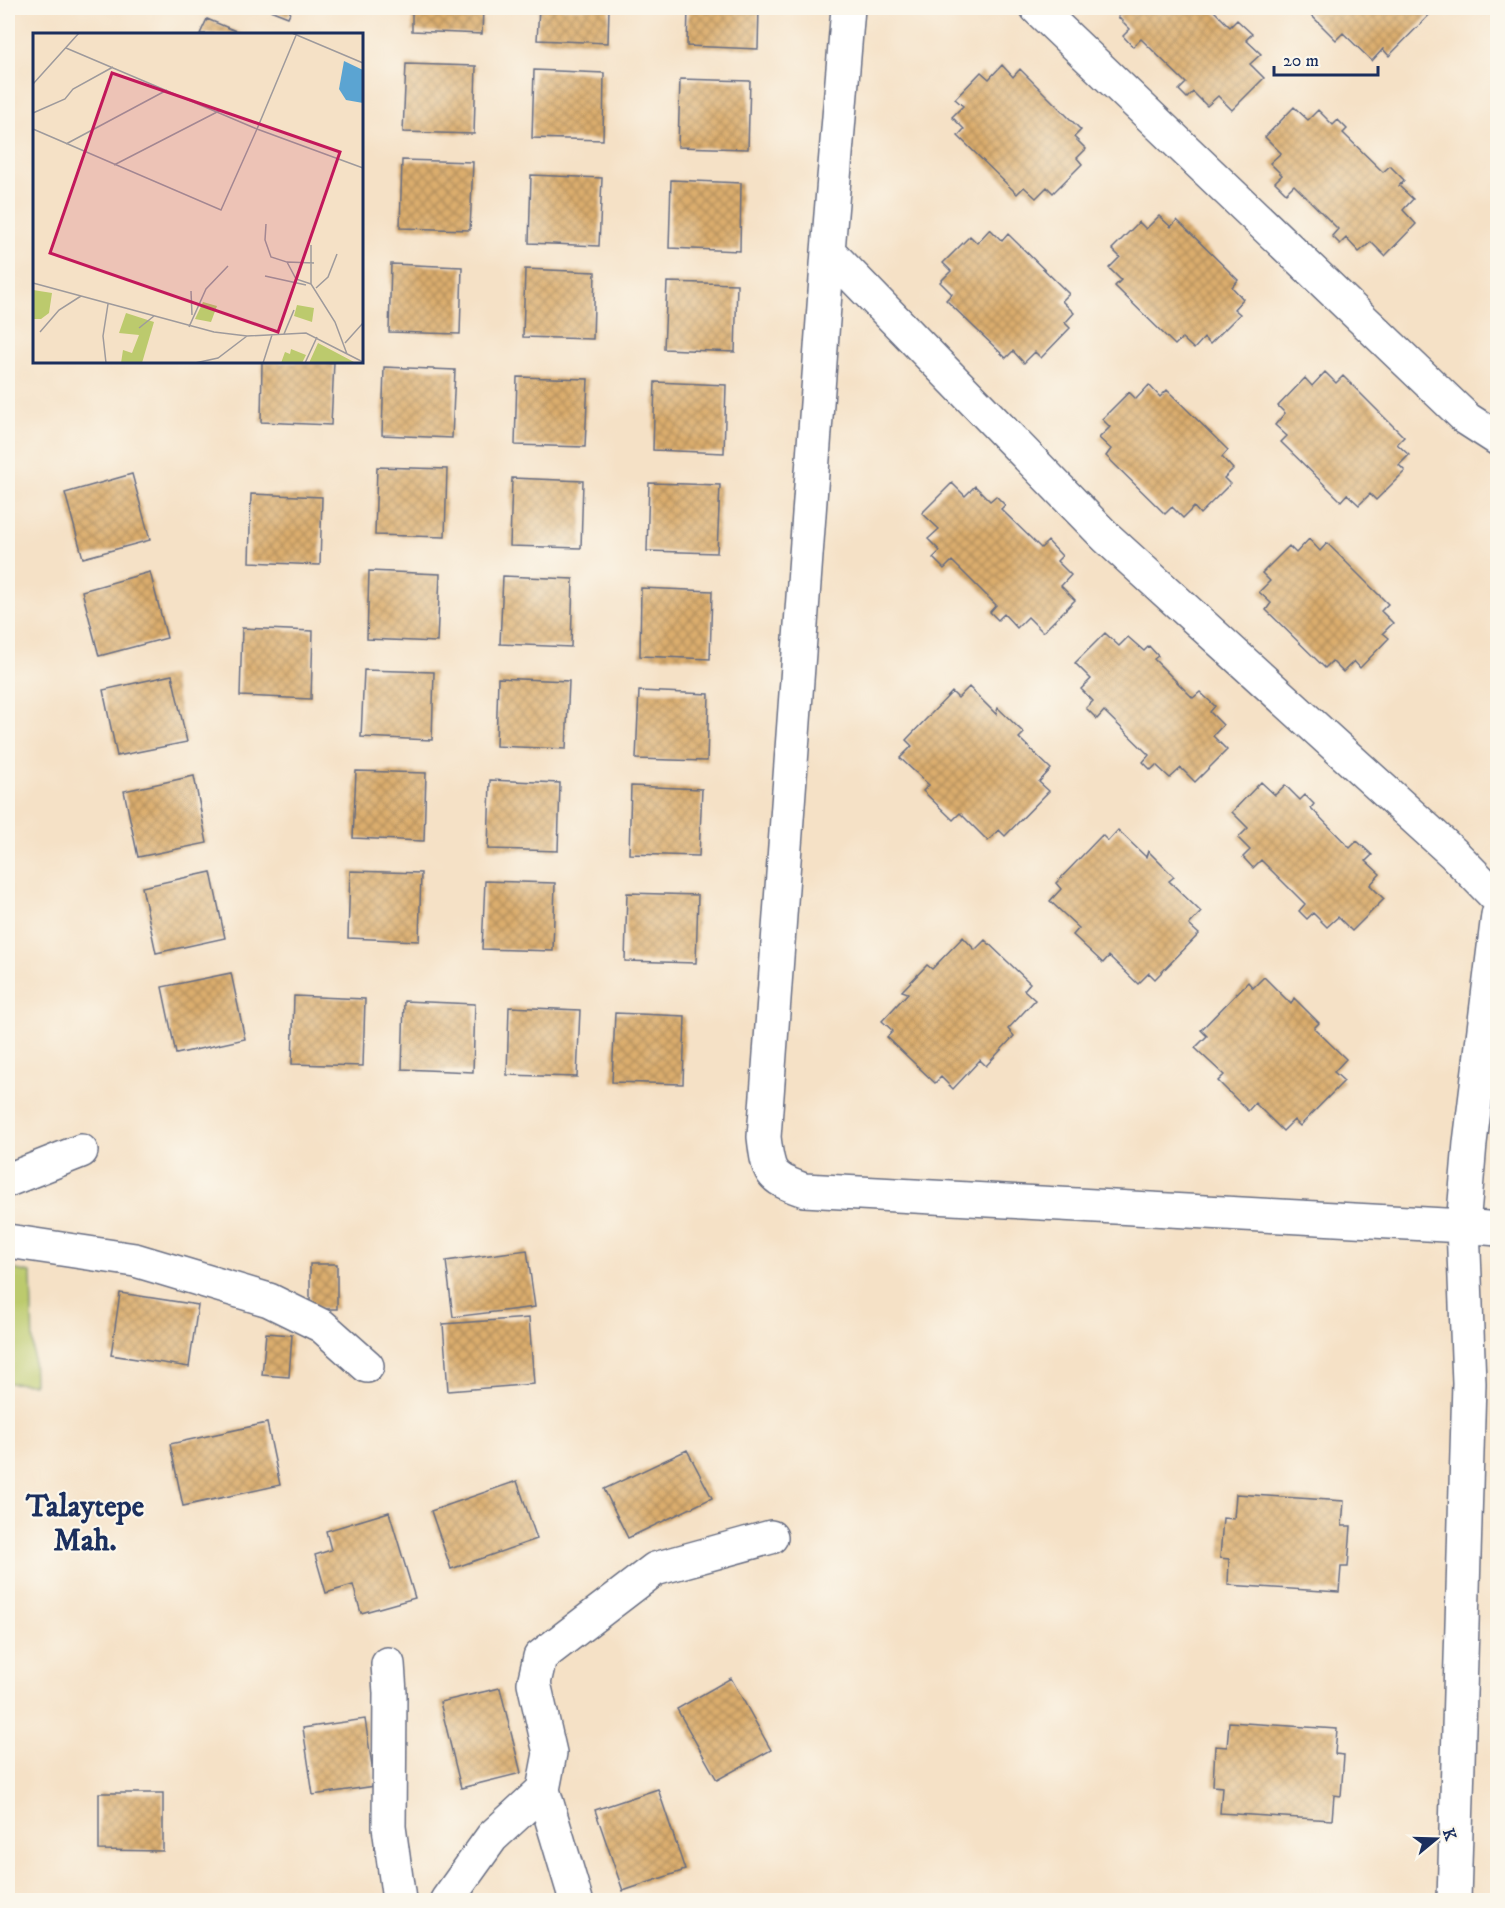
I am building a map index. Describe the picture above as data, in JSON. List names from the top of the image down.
{
  "districts": ["Talaytepe Mah."],
  "scale_bar": "20 m",
  "north": "right"
}
